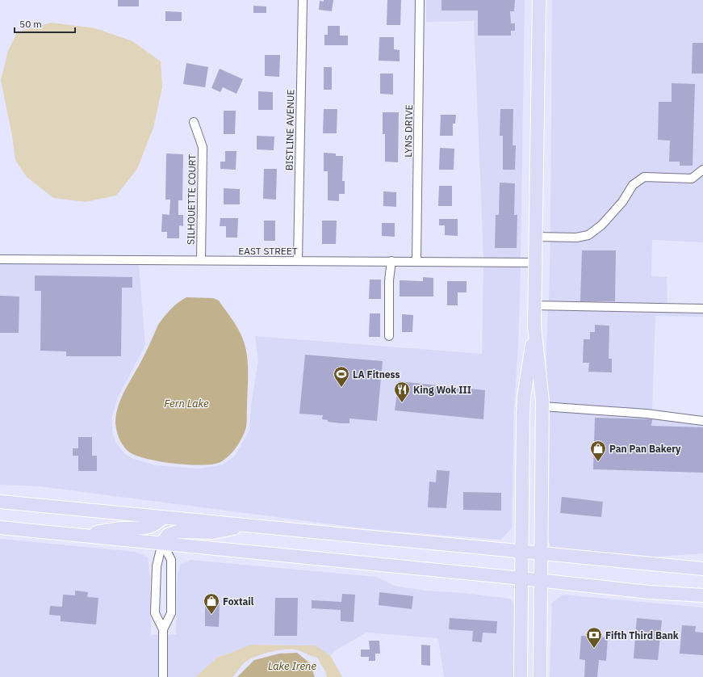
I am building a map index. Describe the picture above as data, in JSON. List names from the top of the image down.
{
  "streets": {
    "street": [
      "BISTLINE AVENUE",
      "LYNS DRIVE",
      "SILHOUETTE COURT",
      "EAST STREET"
    ]
  },
  "crossings": [
    ["BISTLINE AVENUE", "EAST STREET"],
    ["LYNS DRIVE", "EAST STREET"],
    ["SILHOUETTE COURT", "EAST STREET"]
  ],
  "water": ["Fern Lake", "Lake Irene"],
  "places": {
    "sports": ["LA Fitness"],
    "restaurant": ["King Wok III"],
    "shop": ["Pan Pan Bakery", "Foxtail"],
    "bank": ["Fifth Third Bank"]
  },
  "scale_bar": "50 m"
}
